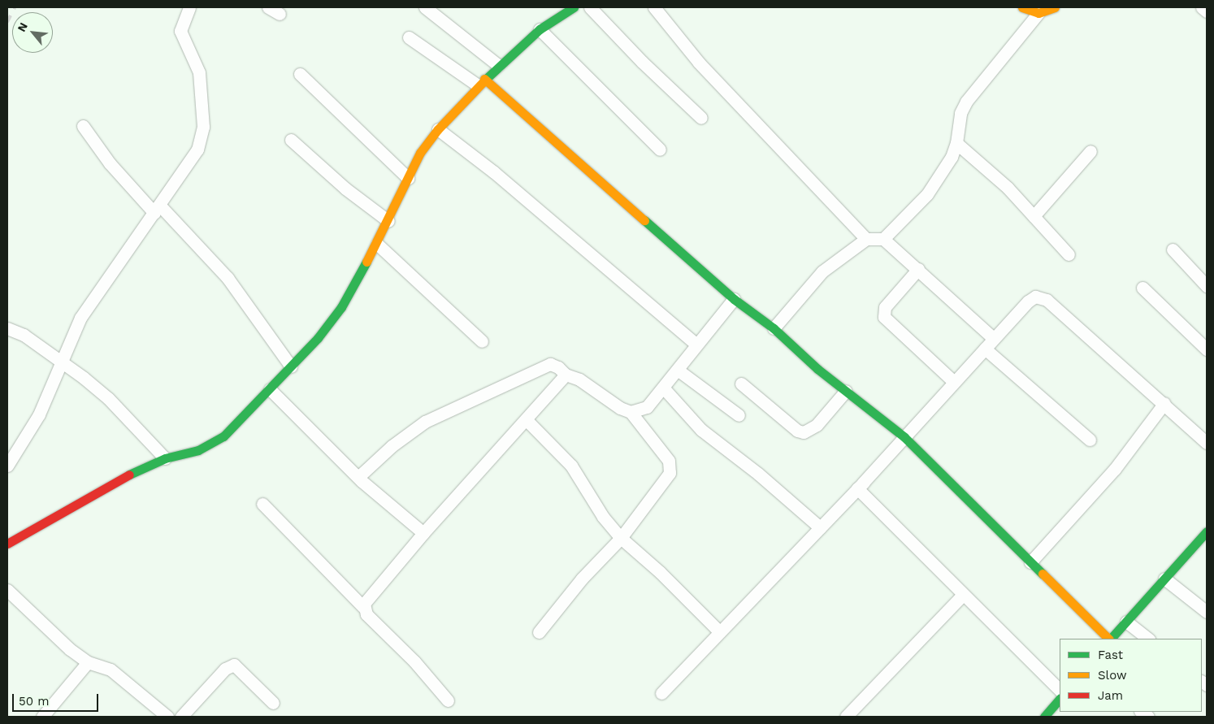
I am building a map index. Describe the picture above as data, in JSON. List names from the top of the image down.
{
  "legend": ["Fast", "Slow", "Jam"],
  "scale_bar": "50 m",
  "north": "top left"
}
